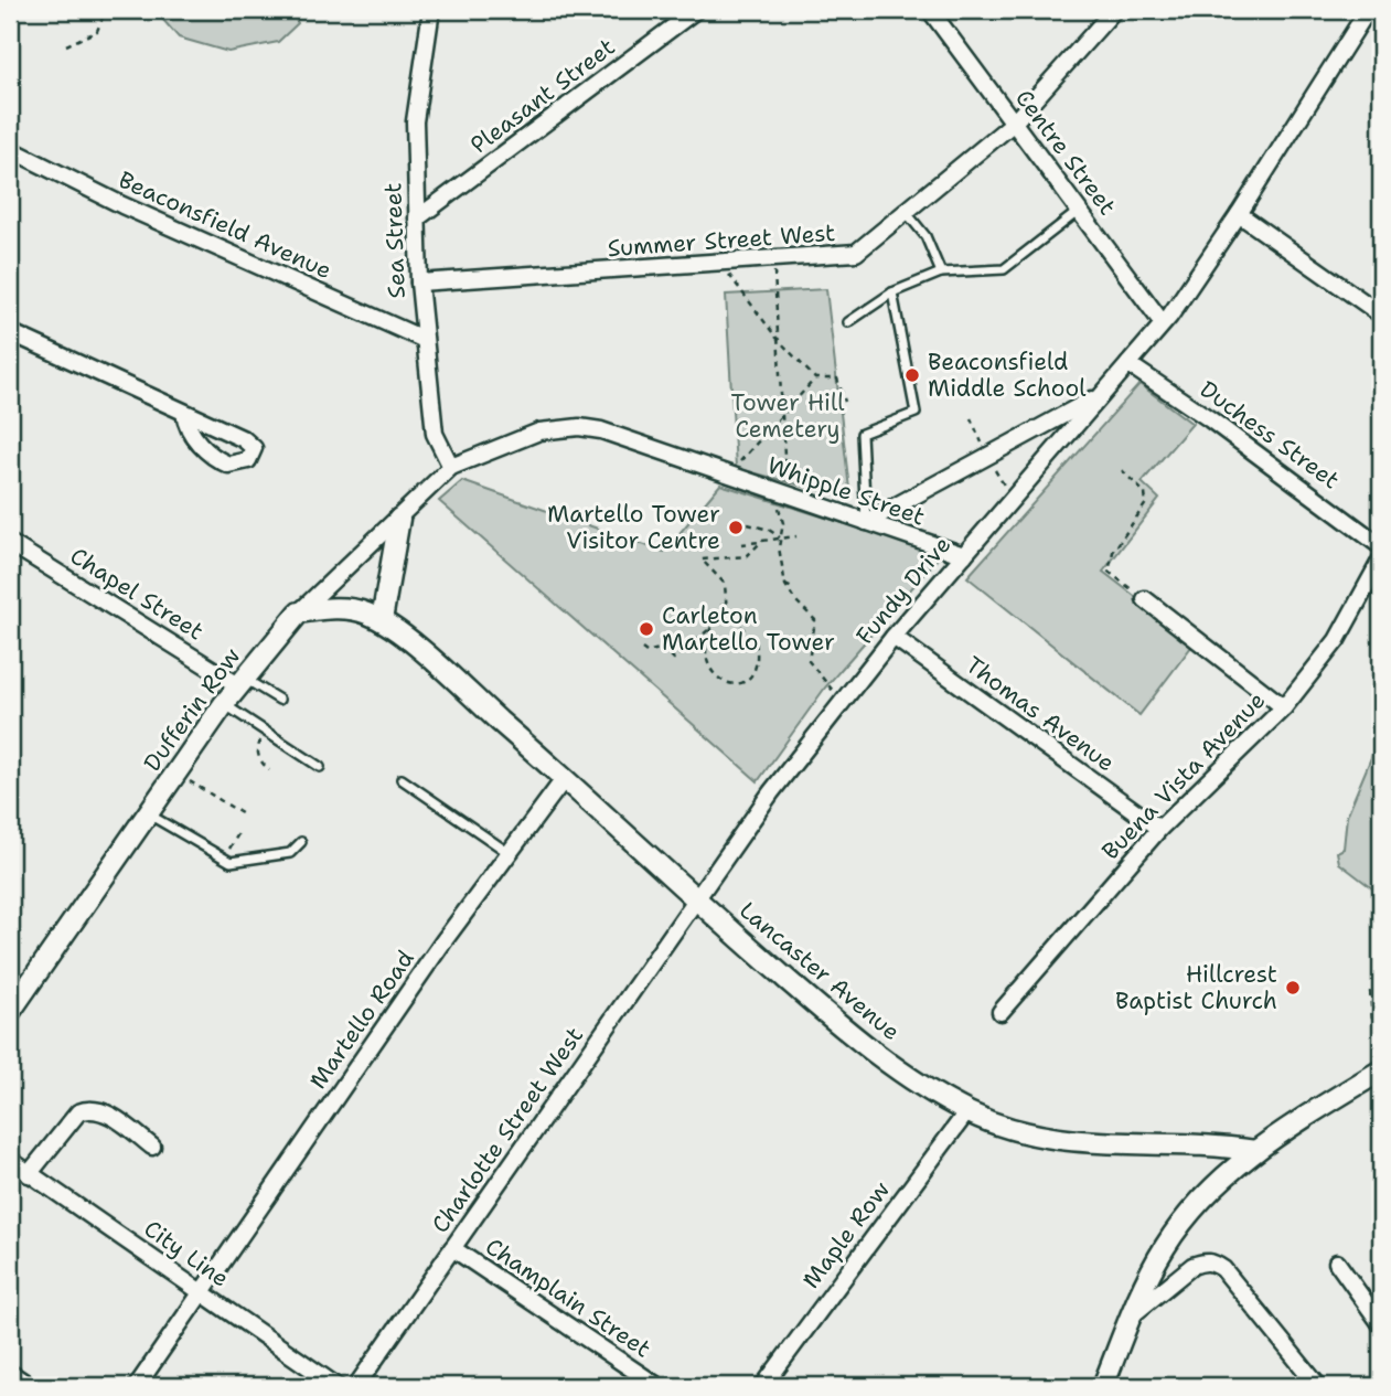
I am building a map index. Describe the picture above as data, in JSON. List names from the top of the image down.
{
  "streets": {
    "street": [
      "Pleasant Street",
      "Centre Street",
      "Beaconsfield Avenue",
      "Sea Street",
      "Summer Street West",
      "Duchess Street",
      "Whipple Street",
      "Fundy Drive",
      "Chapel Street",
      "Dufferin Row",
      "Thomas Avenue",
      "Buena Vista Avenue",
      "Lancaster Avenue",
      "Martello Road",
      "Charlotte Street West",
      "Maple Row",
      "City Line",
      "Champlain Street"
    ]
  },
  "crossings": [
    ["Pleasant Street", "Sea Street"],
    ["Centre Street", "Summer Street West"],
    ["Centre Street", "Fundy Drive"],
    ["Beaconsfield Avenue", "Sea Street"],
    ["Sea Street", "Summer Street West"],
    ["Sea Street", "Whipple Street"],
    ["Sea Street", "Dufferin Row"],
    ["Duchess Street", "Fundy Drive"],
    ["Whipple Street", "Fundy Drive"],
    ["Whipple Street", "Dufferin Row"],
    ["Fundy Drive", "Thomas Avenue"],
    ["Fundy Drive", "Lancaster Avenue"],
    ["Fundy Drive", "Charlotte Street West"],
    ["Chapel Street", "Dufferin Row"],
    ["Dufferin Row", "Lancaster Avenue"],
    ["Thomas Avenue", "Buena Vista Avenue"],
    ["Lancaster Avenue", "Martello Road"],
    ["Lancaster Avenue", "Charlotte Street West"],
    ["Lancaster Avenue", "Maple Row"],
    ["Martello Road", "City Line"],
    ["Charlotte Street West", "Champlain Street"]
  ],
  "parks": ["Tower Hill Cemetery"],
  "places": [
    "Beaconsfield Middle School",
    "Martello Tower Visitor Centre",
    "Carleton Martello Tower",
    "Hillcrest Baptist Church"
  ]
}
